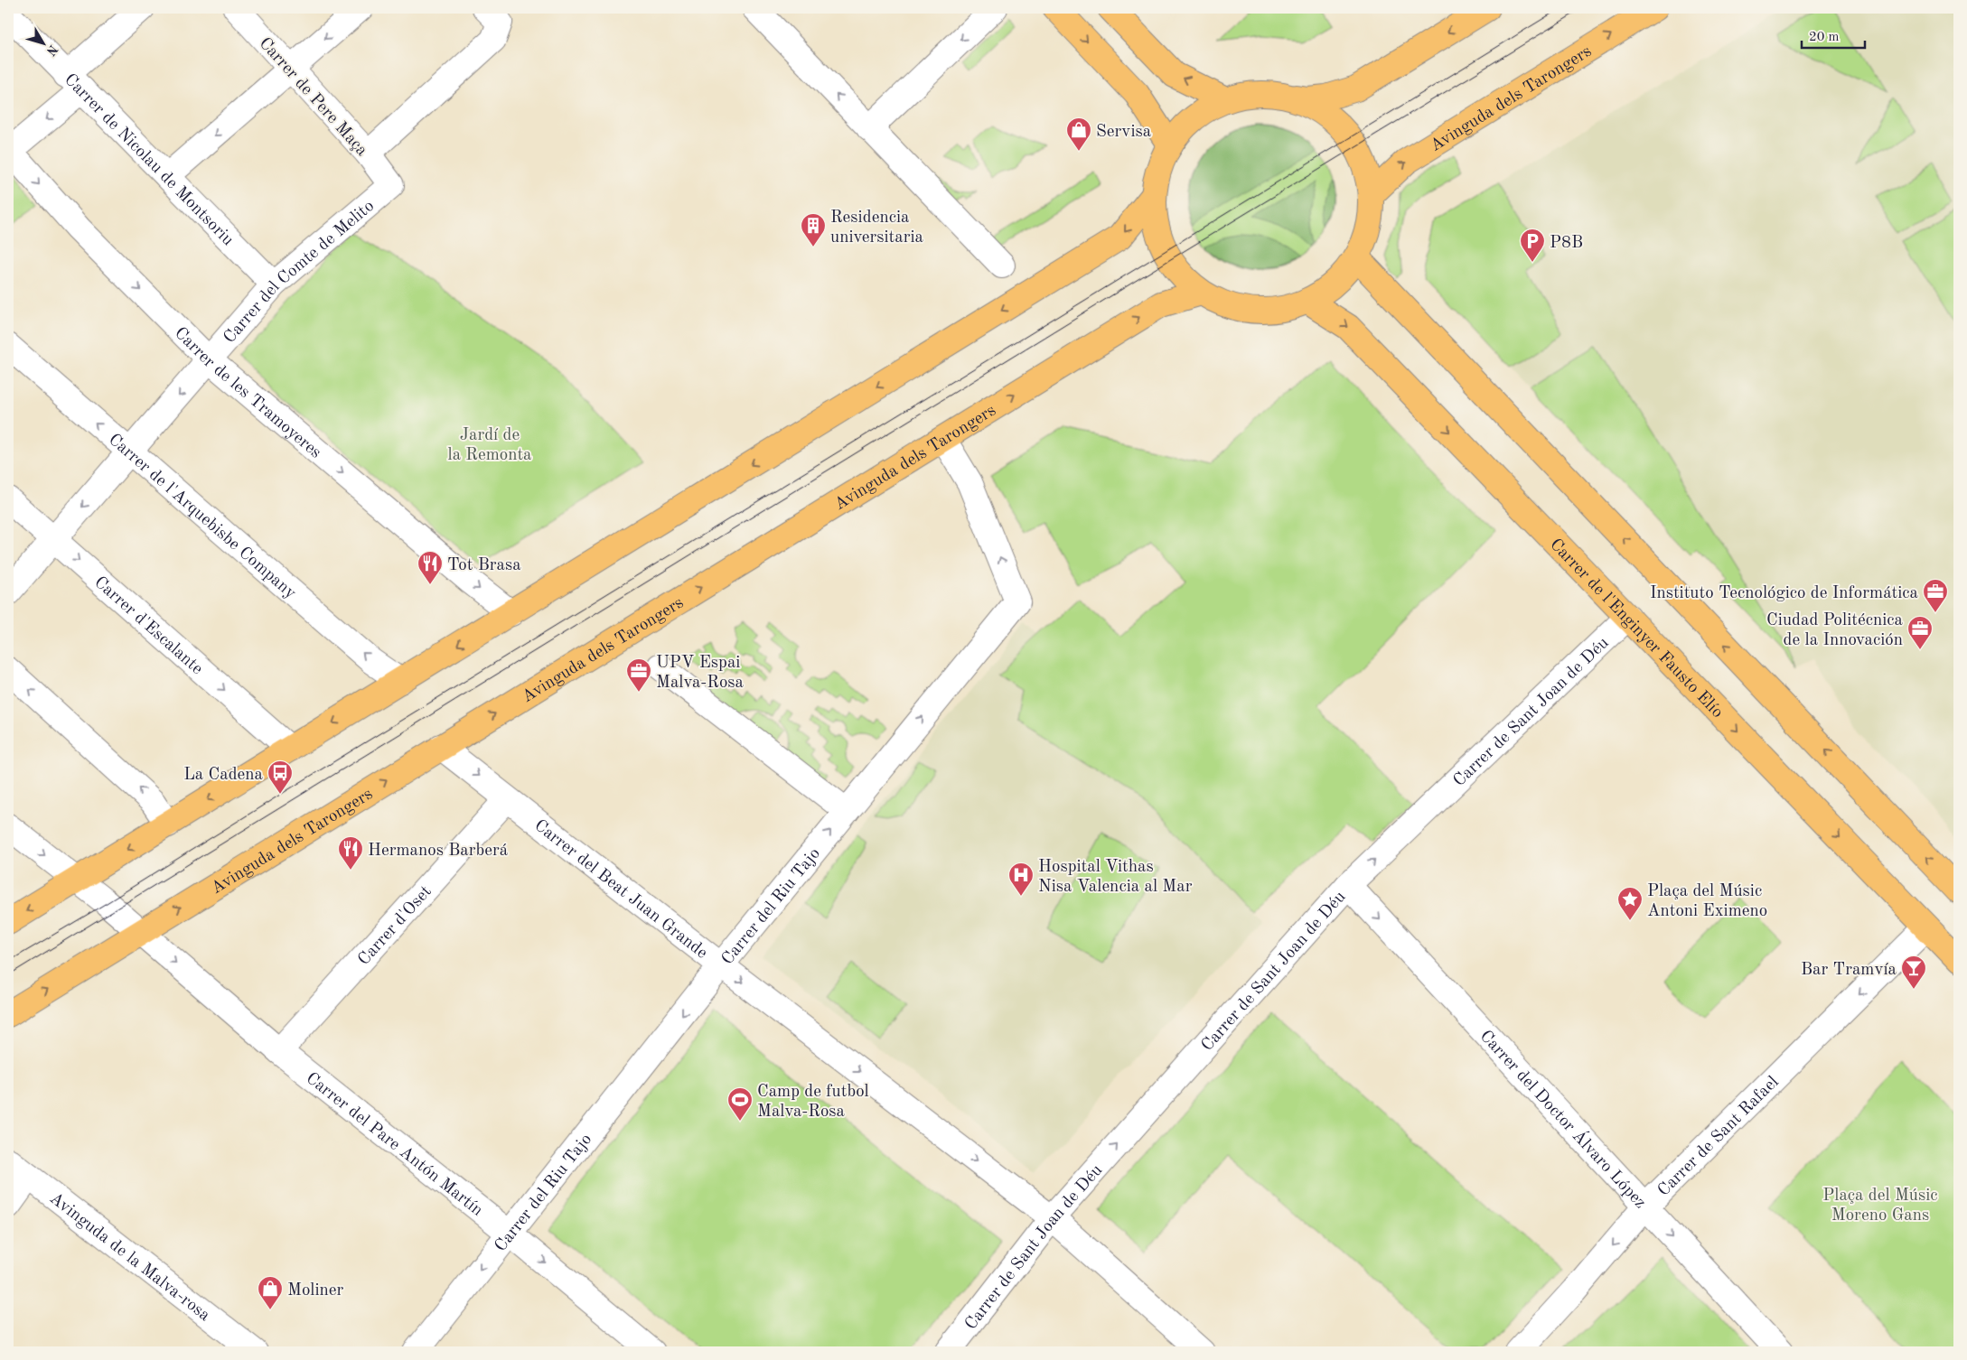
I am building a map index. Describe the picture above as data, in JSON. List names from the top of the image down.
{
  "streets": {
    "main road": ["Avinguda dels Tarongers", "Carrer de l'Enginyer Fausto Elío"],
    "street": [
      "Carrer de Pere Maça",
      "Carrer de Nicolau de Montsoriu",
      "Carrer del Comte de Melito",
      "Carrer de les Tramoyeres",
      "Carrer de l'Arquebisbe Company",
      "Carrer d'Escalante",
      "Carrer de Sant Joan de Déu",
      "Carrer del Beat Juan Grande",
      "Carrer del Riu Tajo",
      "Carrer d'Oset",
      "Carrer del Doctor Álvaro López",
      "Carrer de Sant Rafael",
      "Carrer del Pare Antón Martín",
      "Avinguda de la Malva-rosa"
    ]
  },
  "crossings": [
    ["Carrer de Pere Maça", "Carrer del Comte de Melito"],
    ["Avinguda dels Tarongers", "Carrer del Beat Juan Grande"],
    ["Avinguda dels Tarongers", "Carrer del Riu Tajo"],
    ["Avinguda dels Tarongers", "Carrer del Pare Antón Martín"],
    ["Carrer de Nicolau de Montsoriu", "Carrer del Comte de Melito"],
    ["Carrer del Comte de Melito", "Carrer de les Tramoyeres"],
    ["Carrer del Comte de Melito", "Carrer de l'Arquebisbe Company"],
    ["Carrer del Comte de Melito", "Carrer d'Escalante"],
    ["Carrer de l'Enginyer Fausto Elío", "Carrer de Sant Joan de Déu"],
    ["Carrer de l'Enginyer Fausto Elío", "Carrer de Sant Rafael"],
    ["Carrer de Sant Joan de Déu", "Carrer del Beat Juan Grande"],
    ["Carrer de Sant Joan de Déu", "Carrer del Doctor Álvaro López"],
    ["Carrer del Beat Juan Grande", "Carrer del Riu Tajo"],
    ["Carrer del Beat Juan Grande", "Carrer d'Oset"],
    ["Carrer del Riu Tajo", "Carrer del Pare Antón Martín"],
    ["Carrer d'Oset", "Carrer del Pare Antón Martín"],
    ["Carrer del Doctor Álvaro López", "Carrer de Sant Rafael"]
  ],
  "one_way": [
    "Carrer del Comte de Melito",
    "Carrer de les Tramoyeres",
    "Carrer de l'Arquebisbe Company",
    "Carrer de Sant Joan de Déu",
    "Carrer del Beat Juan Grande",
    "Carrer del Doctor Álvaro López",
    "Carrer de Sant Rafael",
    "Carrer del Pare Antón Martín"
  ],
  "parks": ["Jardí de la Remonta", "Plaça del Músic Moreno Gans"],
  "places": {
    "shop": ["Servisa", "Moliner"],
    "building": ["Residencia universitaria"],
    "parking": ["P8B"],
    "restaurant": ["Tot Brasa", "Hermanos Barberá"],
    "office": ["Instituto Tecnológico de Informática", "Ciudad Politécnica de la Innovación", "UPV Espai Malva-Rosa"],
    "bus stop": ["La Cadena"],
    "hospital": ["Hospital Vithas Nisa Valencia al Mar"],
    "place": ["Plaça del Músic Antoni Eximeno"],
    "bar": ["Bar Tramvía"],
    "sports": ["Camp de futbol Malva-Rosa"]
  },
  "scale_bar": "20 m",
  "north": "bottom right"
}
